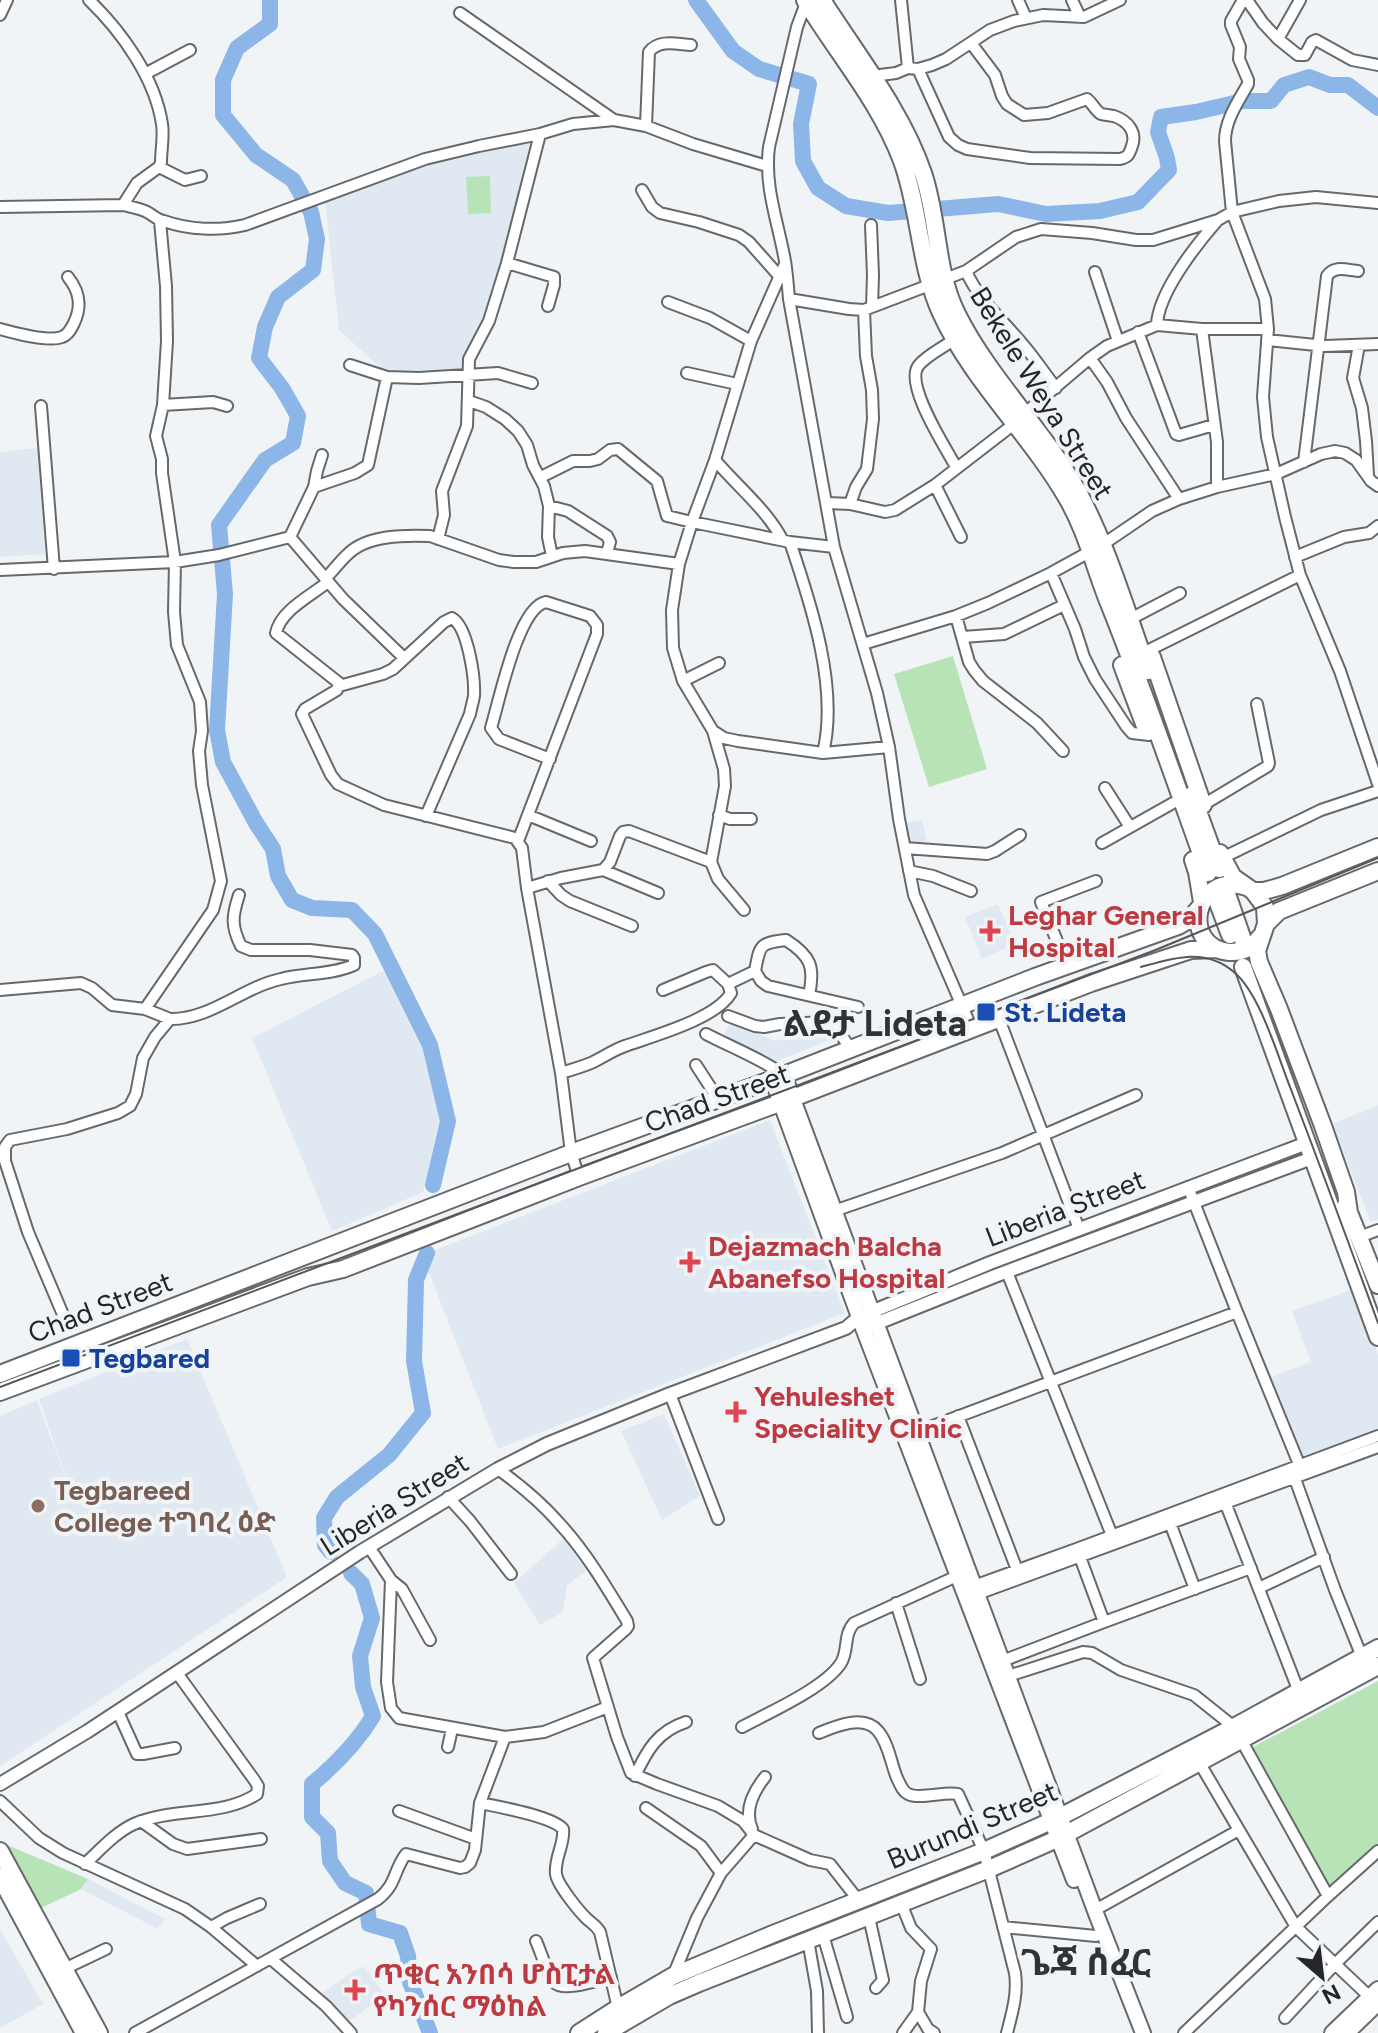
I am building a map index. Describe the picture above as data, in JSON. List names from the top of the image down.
{
  "streets": {
    "main road": ["Bekele Weya Street", "Chad Street", "Burundi Street"],
    "street": ["Liberia Street"]
  },
  "districts": ["ልደታ Lideta", "ጌጃ ሰፈር"],
  "places": {
    "health": [
      "Leghar General Hospital",
      "Dejazmach Balcha Abanefso Hospital",
      "Yehuleshet Speciality Clinic",
      "ጥቁር አንበሳ ሆስፒታል የካንሰር ማዕከል"
    ],
    "transit": ["St. Lideta", "Tegbared"],
    "other": ["Tegbareed College ተግባረ ዕድ"]
  },
  "north": "bottom right"
}
